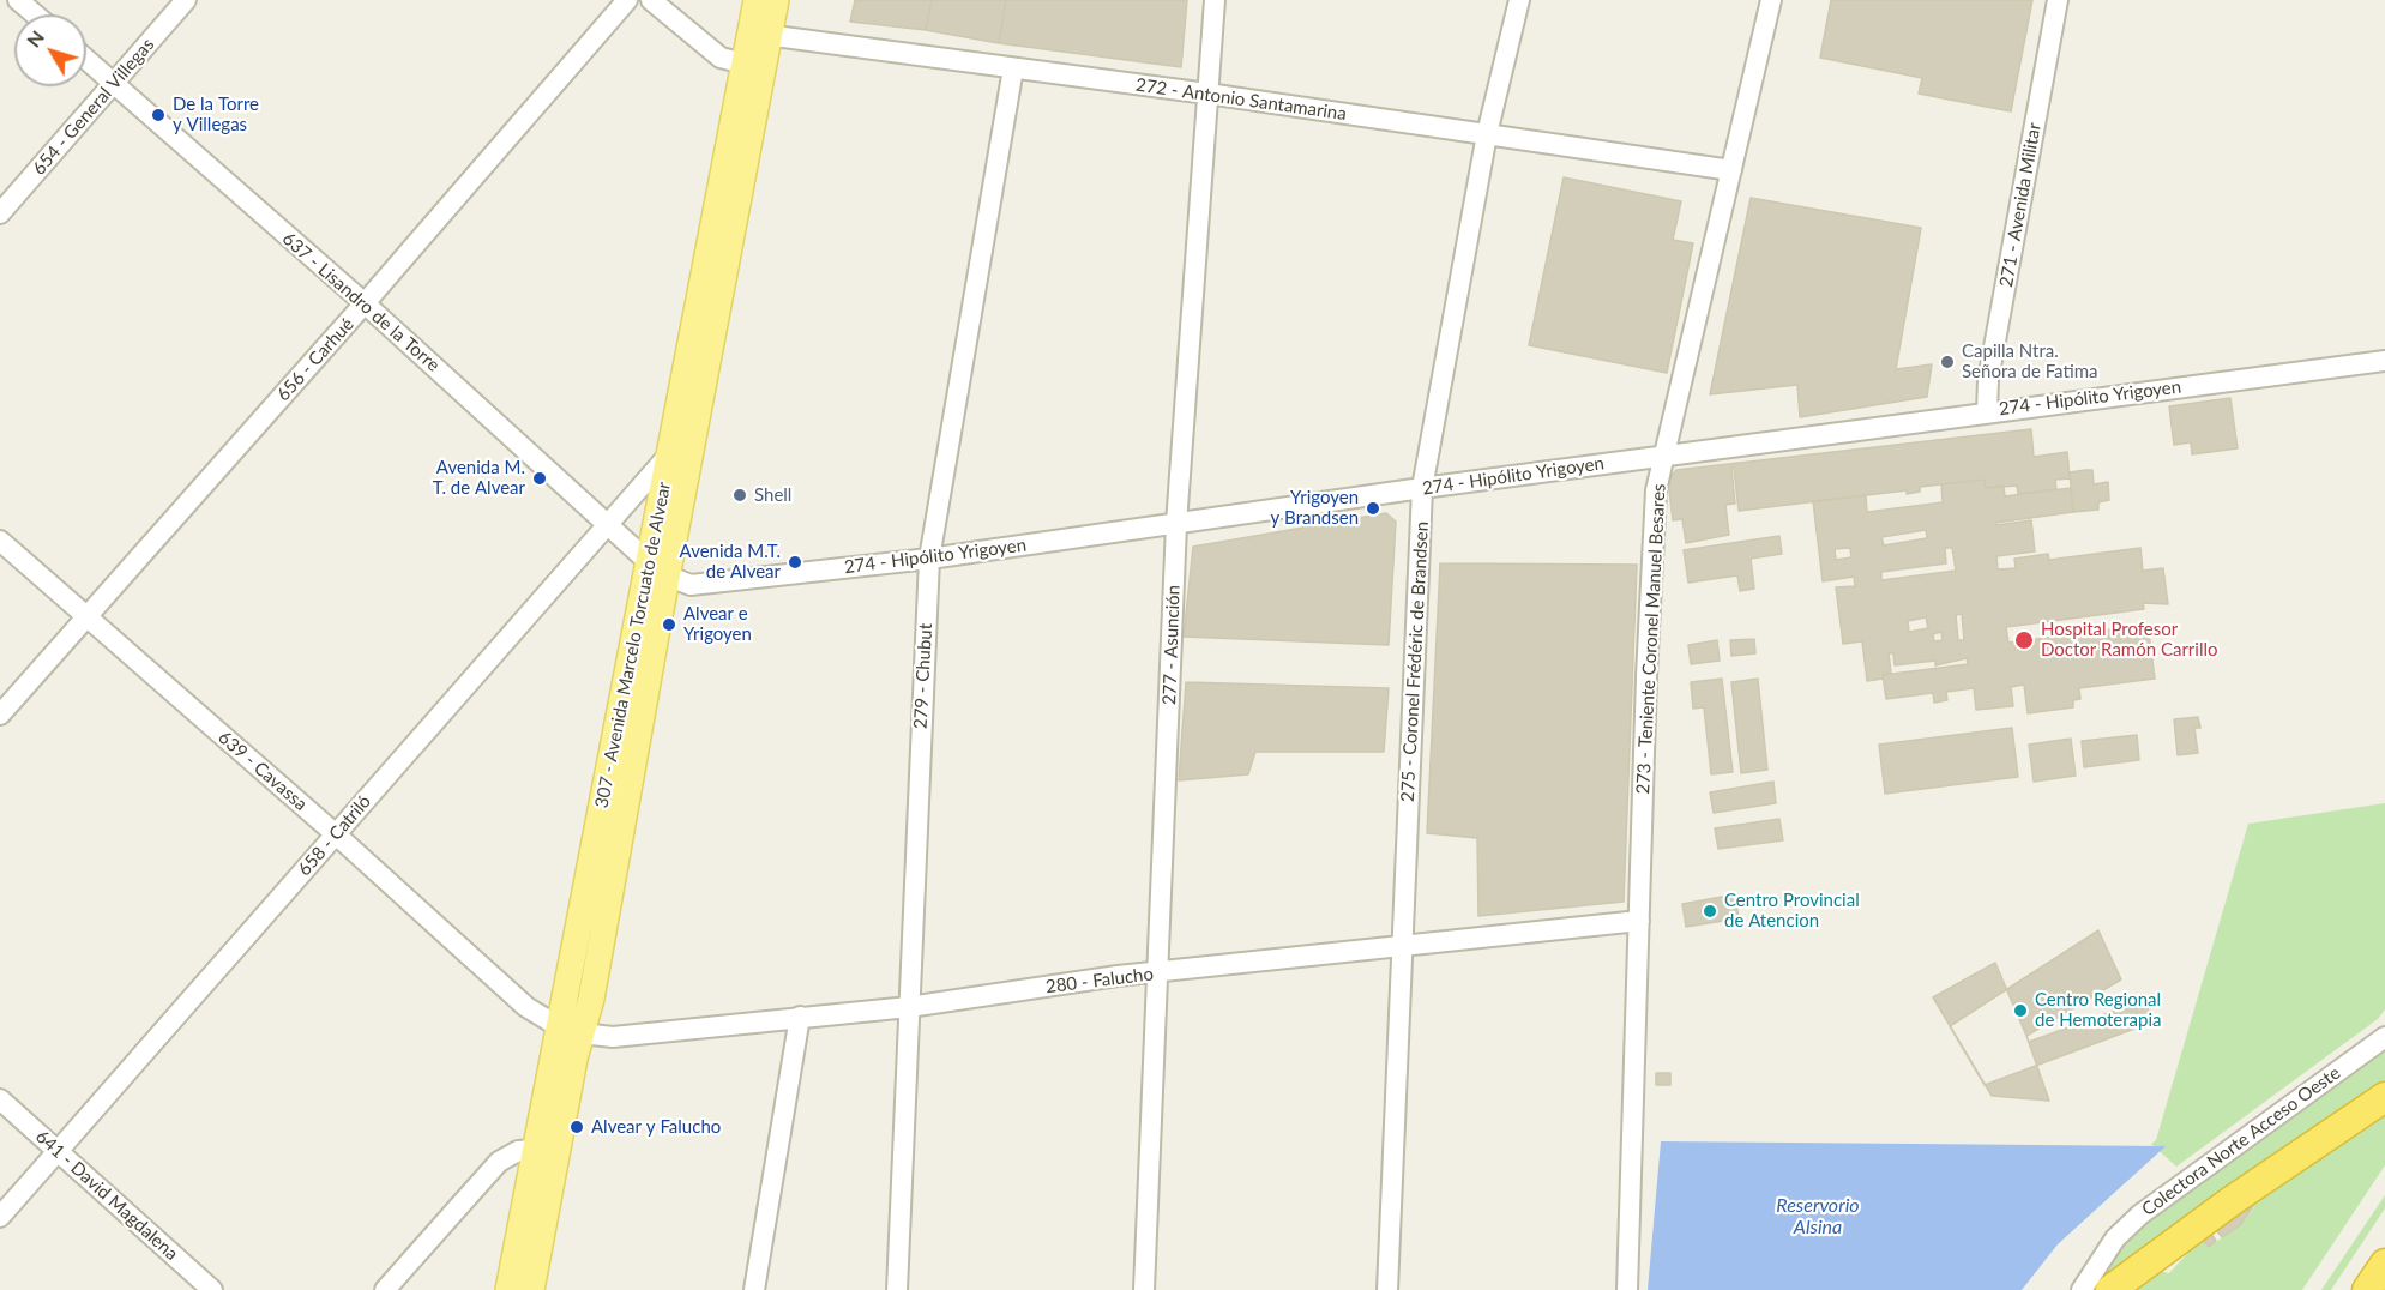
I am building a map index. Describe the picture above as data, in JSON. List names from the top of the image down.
{
  "streets": {
    "main road": ["307 - Avenida Marcelo Torcuato de Alvear"],
    "street": [
      "272 - Antonio Santamarina",
      "654 - General Villegas",
      "271 - Avenida Militar",
      "637 - Lisandro de la Torre",
      "656 - Carhué",
      "274 - Hipólito Yrigoyen",
      "273 - Teniente Coronel Manuel Besares",
      "277 - Asunción",
      "275 - Coronel Frédéric de Brandsen",
      "279 - Chubut",
      "639 - Cavassa",
      "658 - Catriló",
      "280 - Falucho",
      "Colectora Norte Acceso Oeste",
      "641 - David Magdalena"
    ]
  },
  "crossings": [
    ["272 - Antonio Santamarina", "273 - Teniente Coronel Manuel Besares"],
    ["272 - Antonio Santamarina", "307 - Avenida Marcelo Torcuato de Alvear"],
    ["272 - Antonio Santamarina", "277 - Asunción"],
    ["272 - Antonio Santamarina", "275 - Coronel Frédéric de Brandsen"],
    ["272 - Antonio Santamarina", "279 - Chubut"],
    ["654 - General Villegas", "637 - Lisandro de la Torre"],
    ["271 - Avenida Militar", "274 - Hipólito Yrigoyen"],
    ["637 - Lisandro de la Torre", "656 - Carhué"],
    ["637 - Lisandro de la Torre", "274 - Hipólito Yrigoyen"],
    ["637 - Lisandro de la Torre", "307 - Avenida Marcelo Torcuato de Alvear"],
    ["637 - Lisandro de la Torre", "658 - Catriló"],
    ["656 - Carhué", "639 - Cavassa"],
    ["274 - Hipólito Yrigoyen", "273 - Teniente Coronel Manuel Besares"],
    ["274 - Hipólito Yrigoyen", "307 - Avenida Marcelo Torcuato de Alvear"],
    ["274 - Hipólito Yrigoyen", "277 - Asunción"],
    ["274 - Hipólito Yrigoyen", "275 - Coronel Frédéric de Brandsen"],
    ["274 - Hipólito Yrigoyen", "279 - Chubut"],
    ["273 - Teniente Coronel Manuel Besares", "280 - Falucho"],
    ["307 - Avenida Marcelo Torcuato de Alvear", "639 - Cavassa"],
    ["307 - Avenida Marcelo Torcuato de Alvear", "658 - Catriló"],
    ["307 - Avenida Marcelo Torcuato de Alvear", "280 - Falucho"],
    ["277 - Asunción", "280 - Falucho"],
    ["275 - Coronel Frédéric de Brandsen", "280 - Falucho"],
    ["279 - Chubut", "280 - Falucho"],
    ["639 - Cavassa", "658 - Catriló"],
    ["639 - Cavassa", "280 - Falucho"],
    ["658 - Catriló", "641 - David Magdalena"]
  ],
  "water": ["Reservorio Alsina"],
  "places": [
    "De la Torre y Villegas",
    "Capilla Ntra. Señora de Fatima",
    "Avenida M. T. de Alvear",
    "Shell",
    "Yrigoyen y Brandsen",
    "Avenida M.T. de Alvear",
    "Alvear e Yrigoyen",
    "Hospital Profesor Doctor Ramón Carrillo",
    "Centro Provincial de Atencion",
    "Centro Regional de Hemoterapia",
    "Alvear y Falucho"
  ],
  "north": "top left"
}
